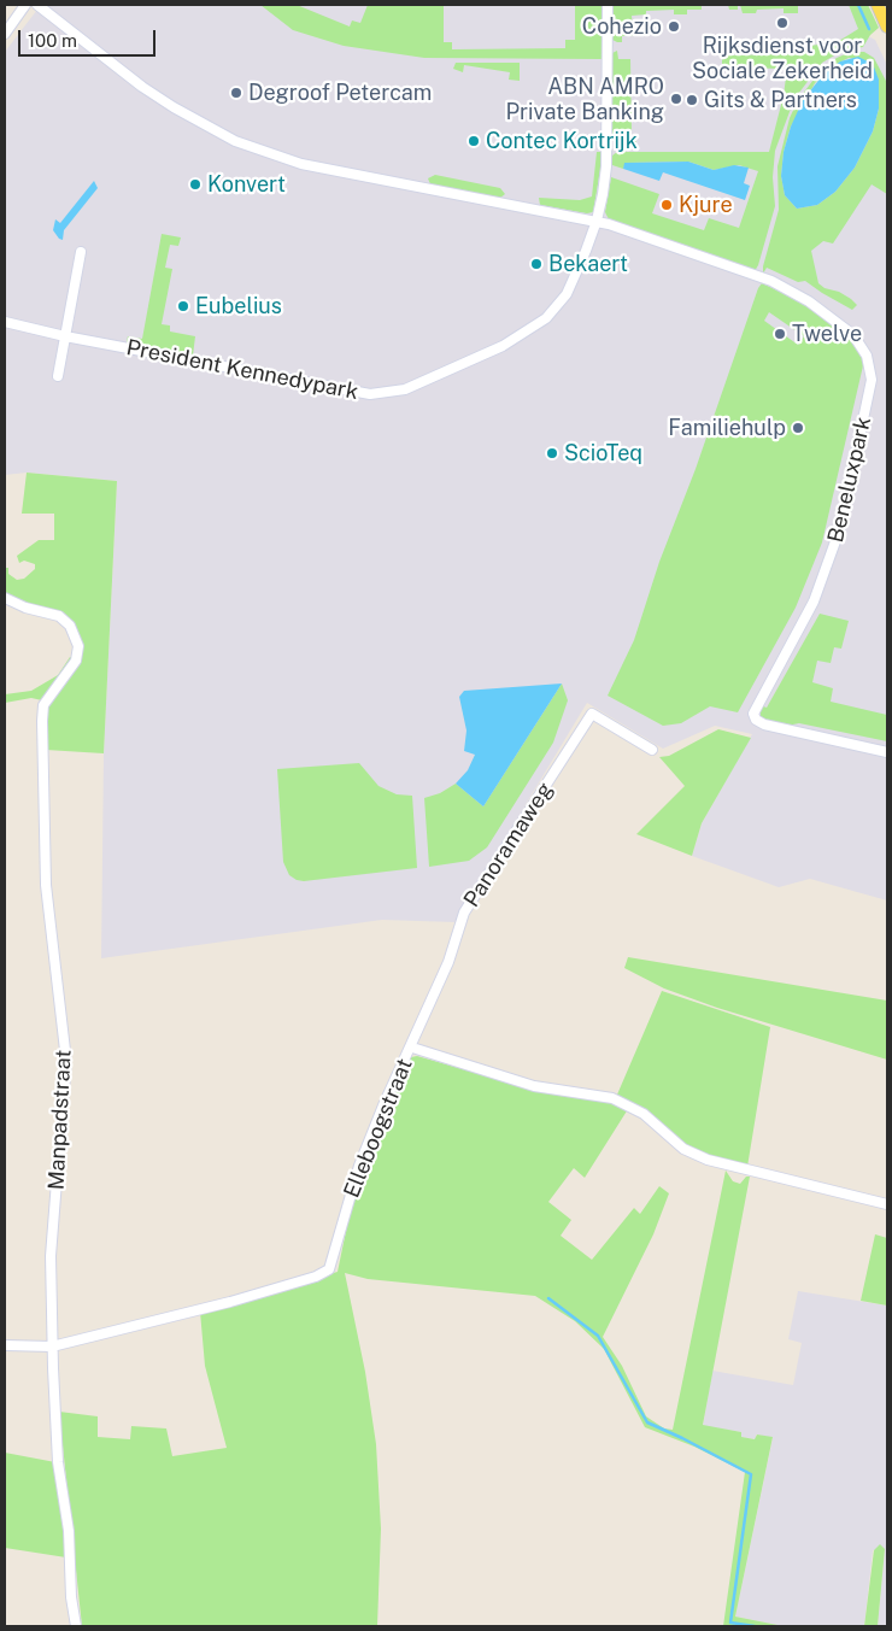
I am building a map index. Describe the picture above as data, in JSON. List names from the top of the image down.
{
  "streets": {
    "street": [
      "President Kennedypark",
      "Beneluxpark",
      "Panoramaweg",
      "Manpadstraat",
      "Elleboogstraat"
    ]
  },
  "crossings": [
    ["President Kennedypark", "Beneluxpark"],
    ["Panoramaweg", "Elleboogstraat"],
    ["Manpadstraat", "Elleboogstraat"]
  ],
  "places": [
    "Rijksdienst voor Sociale Zekerheid",
    "Cohezio",
    "Degroof Petercam",
    "ABN AMRO Private Banking",
    "Gits & Partners",
    "Contec Kortrijk",
    "Konvert",
    "Kjure",
    "Bekaert",
    "Eubelius",
    "Twelve",
    "Familiehulp",
    "ScioTeq"
  ],
  "scale_bar": "100 m"
}
